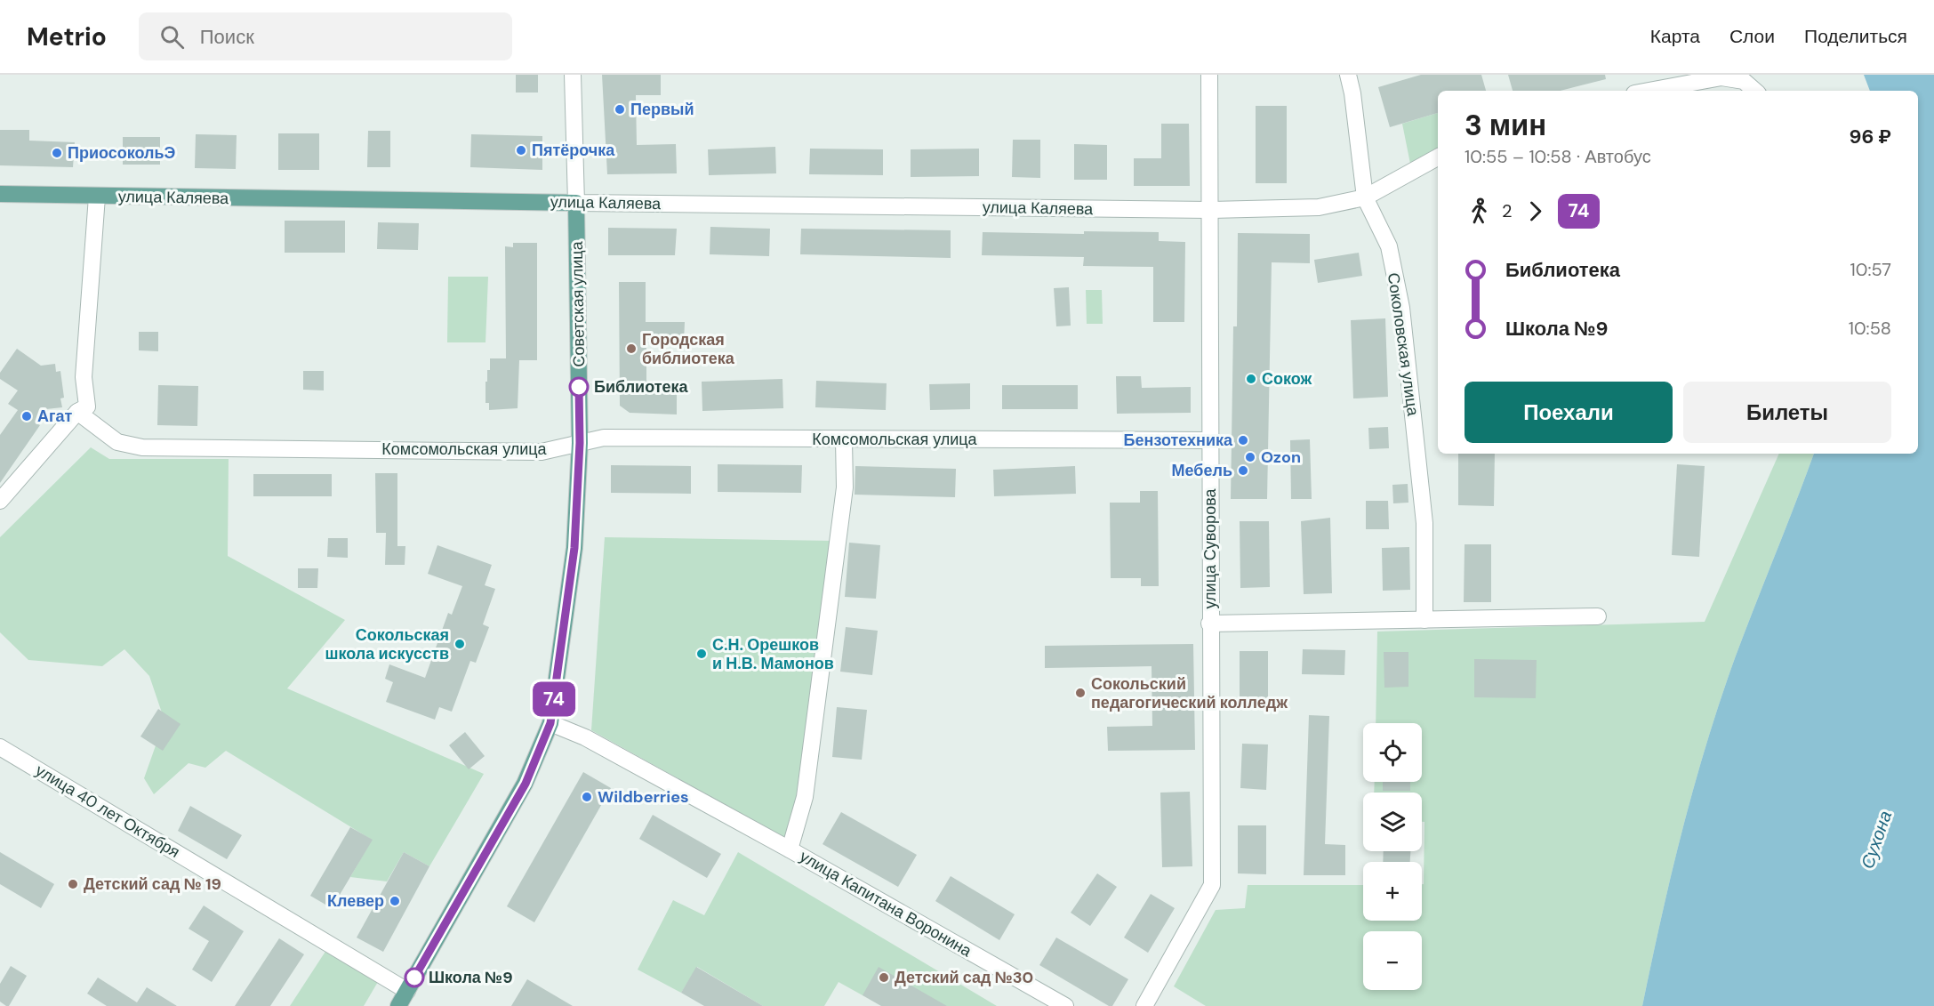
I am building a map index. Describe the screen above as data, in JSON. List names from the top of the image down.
{
  "streets": {
    "main road": ["улица Каляева", "Советская улица"],
    "street": [
      "Соколовская улица",
      "Комсомольская улица",
      "улица Суворова",
      "улица 40 лет Октября",
      "улица Капитана Воронина"
    ]
  },
  "crossings": [
    ["улица Каляева", "Советская улица"],
    ["улица Каляева", "Соколовская улица"],
    ["улица Каляева", "улица Суворова"],
    ["Советская улица", "Комсомольская улица"],
    ["Советская улица", "улица 40 лет Октября"],
    ["Советская улица", "улица Капитана Воронина"],
    ["Комсомольская улица", "улица Суворова"],
    ["Комсомольская улица", "улица Капитана Воронина"]
  ],
  "water": ["Сухона"],
  "places": [
    "Первый",
    "Пятёрочка",
    "ПриосокольЭ",
    "Городская библиотека",
    "Сокож",
    "Библиотека",
    "Агат",
    "Бензотехника",
    "Ozon",
    "Мебель",
    "Сокольская школа искусств",
    "С.Н. Орешков и Н.В. Мамонов",
    "Сокольский педагогический колледж",
    "Wildberries",
    "Детский сад № 19",
    "Клевер",
    "Школа №9",
    "Детский сад №30"
  ],
  "lines": ["bus line 74"],
  "page": {
    "header": "Metrio",
    "search": "Поиск",
    "nav": ["Карта", "Слои", "Поделиться"],
    "on_map": "74",
    "heading": ["3 мин", "10:55 – 10:58 · Автобус", "96 ₽"],
    "legs": ["2", "74"],
    "list": [
      {
        "name": "Библиотека",
        "value": "10:57"
      },
      {
        "name": "Школа №9",
        "value": "10:58"
      }
    ],
    "buttons": ["Поехали", "Билеты"],
    "map_buttons": ["+", "−"]
  }
}
